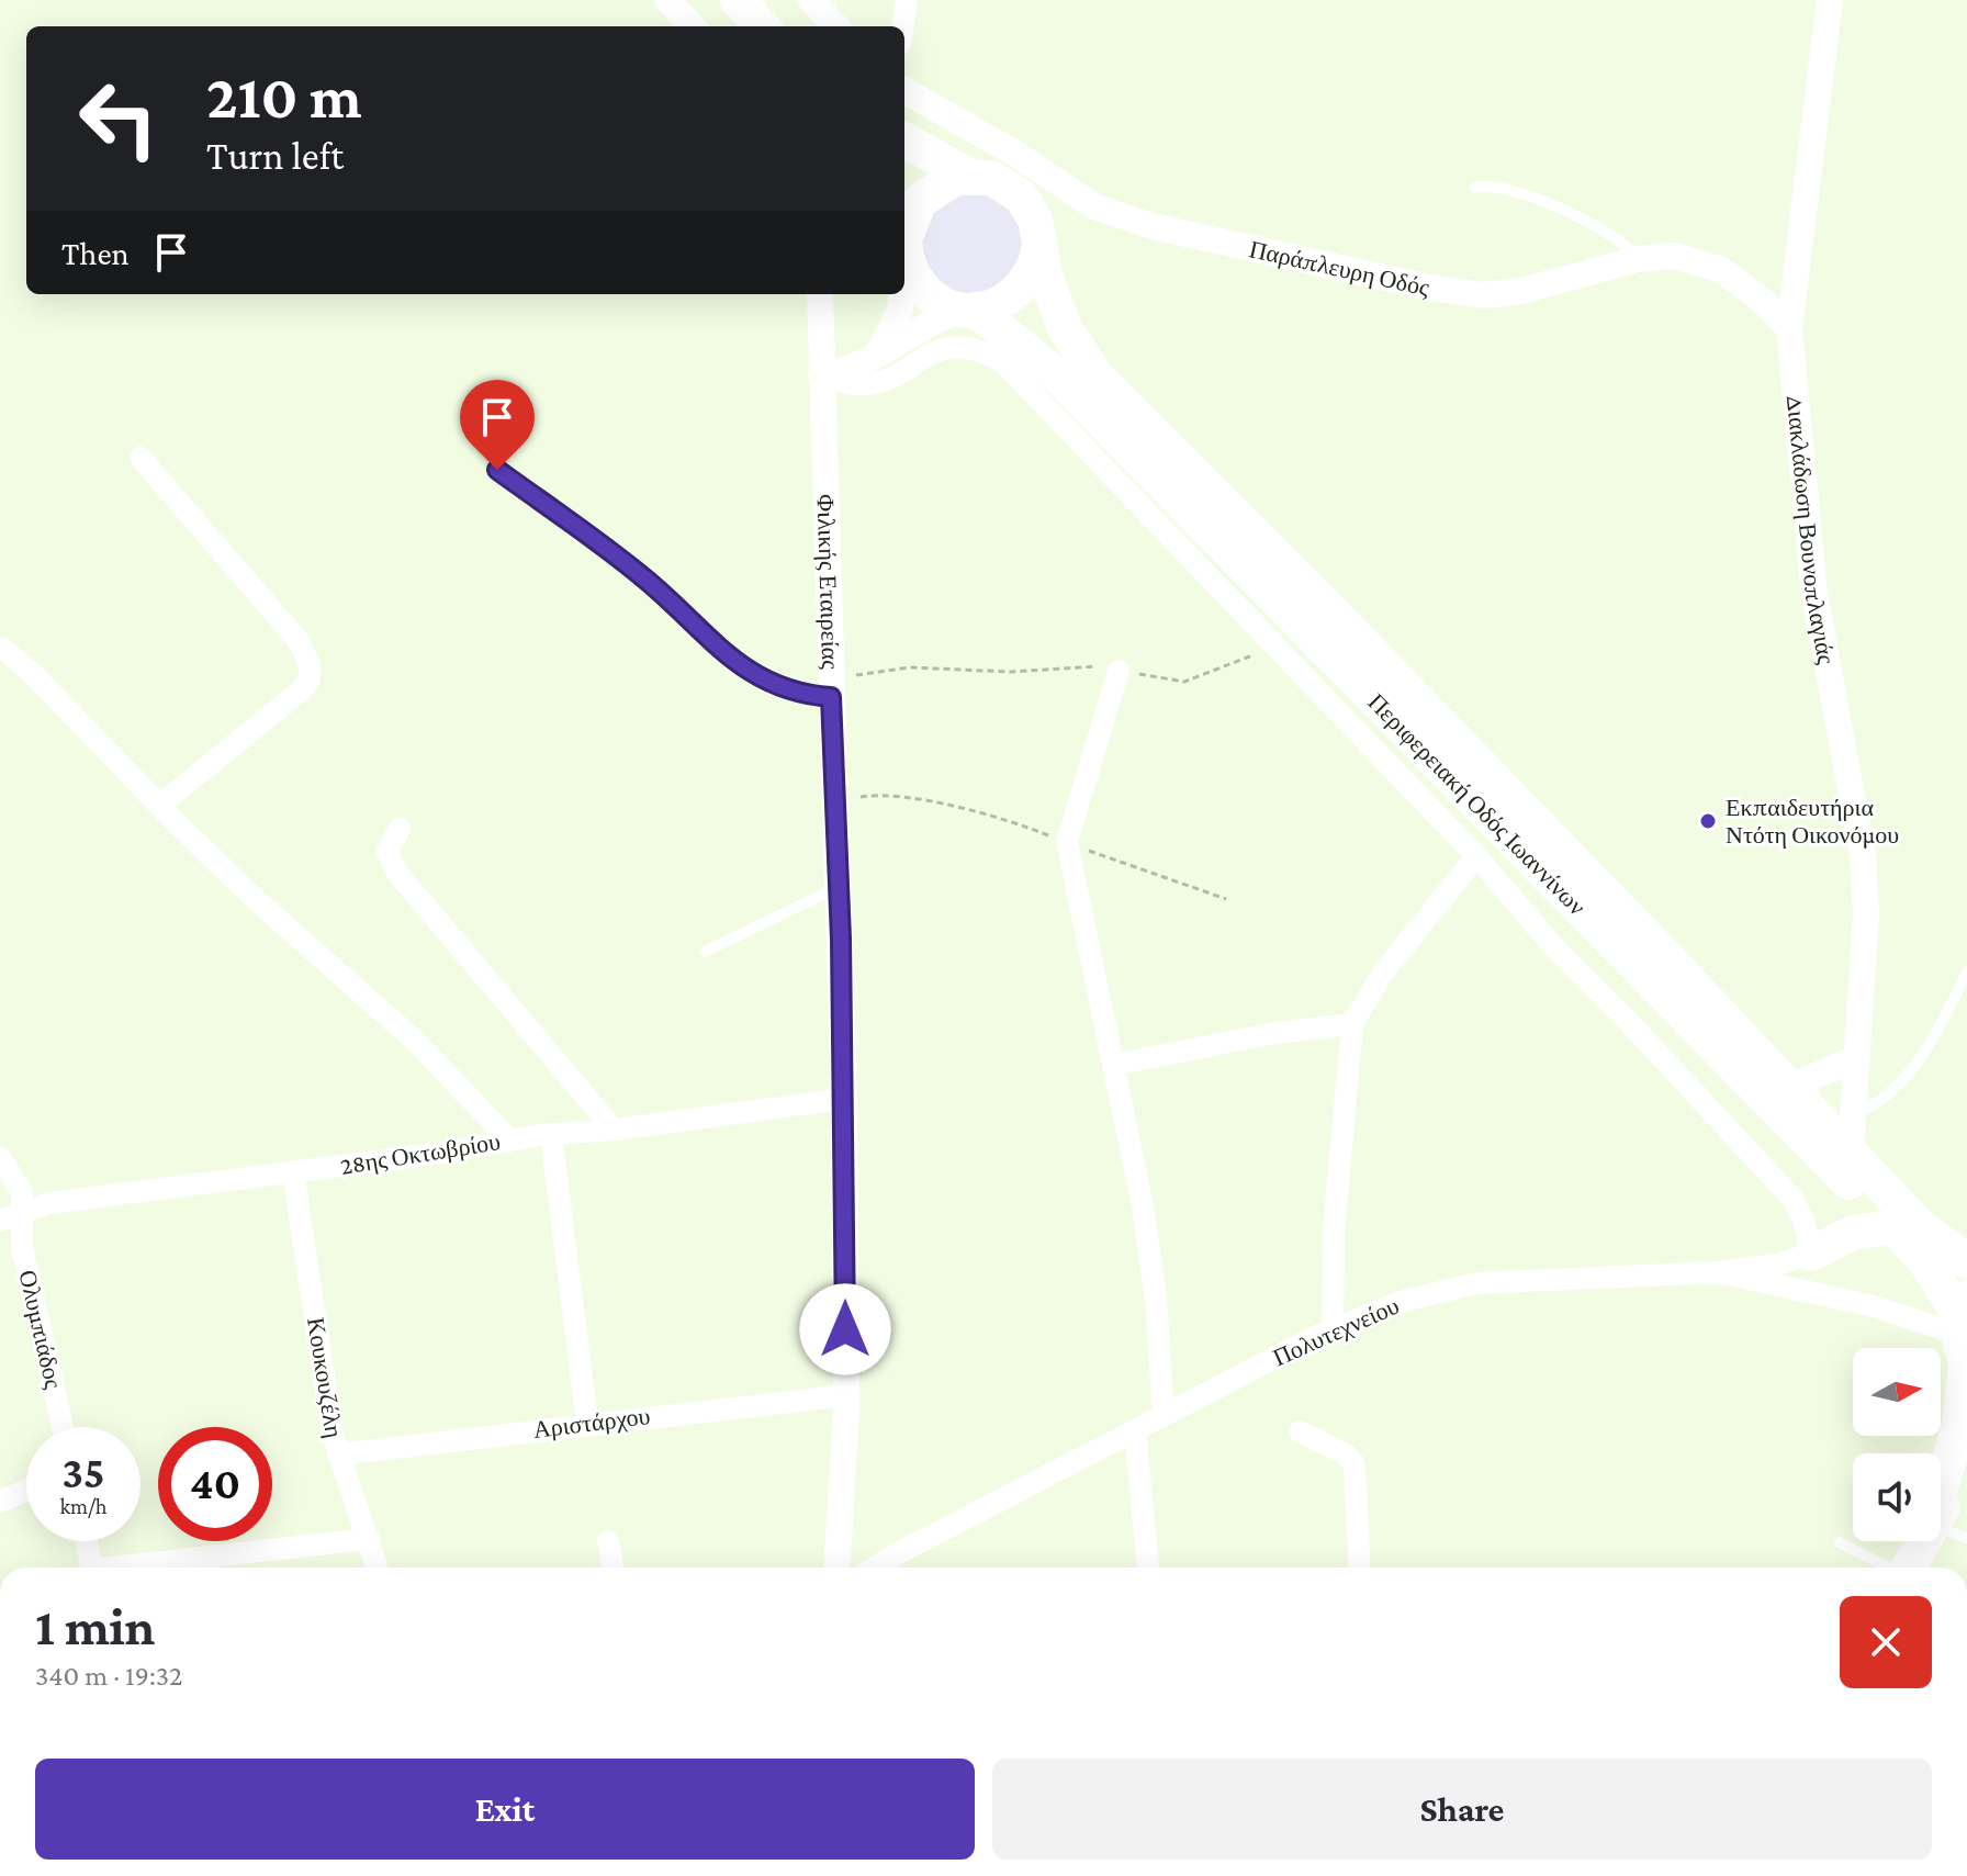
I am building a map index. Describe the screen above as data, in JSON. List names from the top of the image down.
{
  "streets": {
    "main road": ["Περιφερειακή Οδός Ιωαννίνων"],
    "street": [
      "Παράπλευρη Οδός",
      "Διακλάδωση Βουνοπλαγιάς",
      "Φιλικής Εταιρείας",
      "28ης Οκτωβρίου",
      "Ολυμπιάδος",
      "Πολυτεχνείου",
      "Κουκουζέλη",
      "Αριστάρχου"
    ]
  },
  "crossings": [
    ["Παράπλευρη Οδός", "Διακλάδωση Βουνοπλαγιάς"],
    ["Παράπλευρη Οδός", "Περιφερειακή Οδός Ιωαννίνων"],
    ["Διακλάδωση Βουνοπλαγιάς", "Περιφερειακή Οδός Ιωαννίνων"],
    ["Φιλικής Εταιρείας", "28ης Οκτωβρίου"],
    ["Φιλικής Εταιρείας", "Αριστάρχου"],
    ["Περιφερειακή Οδός Ιωαννίνων", "Πολυτεχνείου"],
    ["28ης Οκτωβρίου", "Ολυμπιάδος"],
    ["28ης Οκτωβρίου", "Κουκουζέλη"],
    ["Κουκουζέλη", "Αριστάρχου"]
  ],
  "places": ["Εκπαιδευτήρια Ντότη Οικονόμου"],
  "north": "right",
  "page": {
    "turn": ["210 m", "Turn left"],
    "then": "Then",
    "speed": "35 km/h",
    "limit": "40",
    "heading": ["1 min", "340 m · 19:32"],
    "buttons": ["Exit", "Share"]
  }
}
